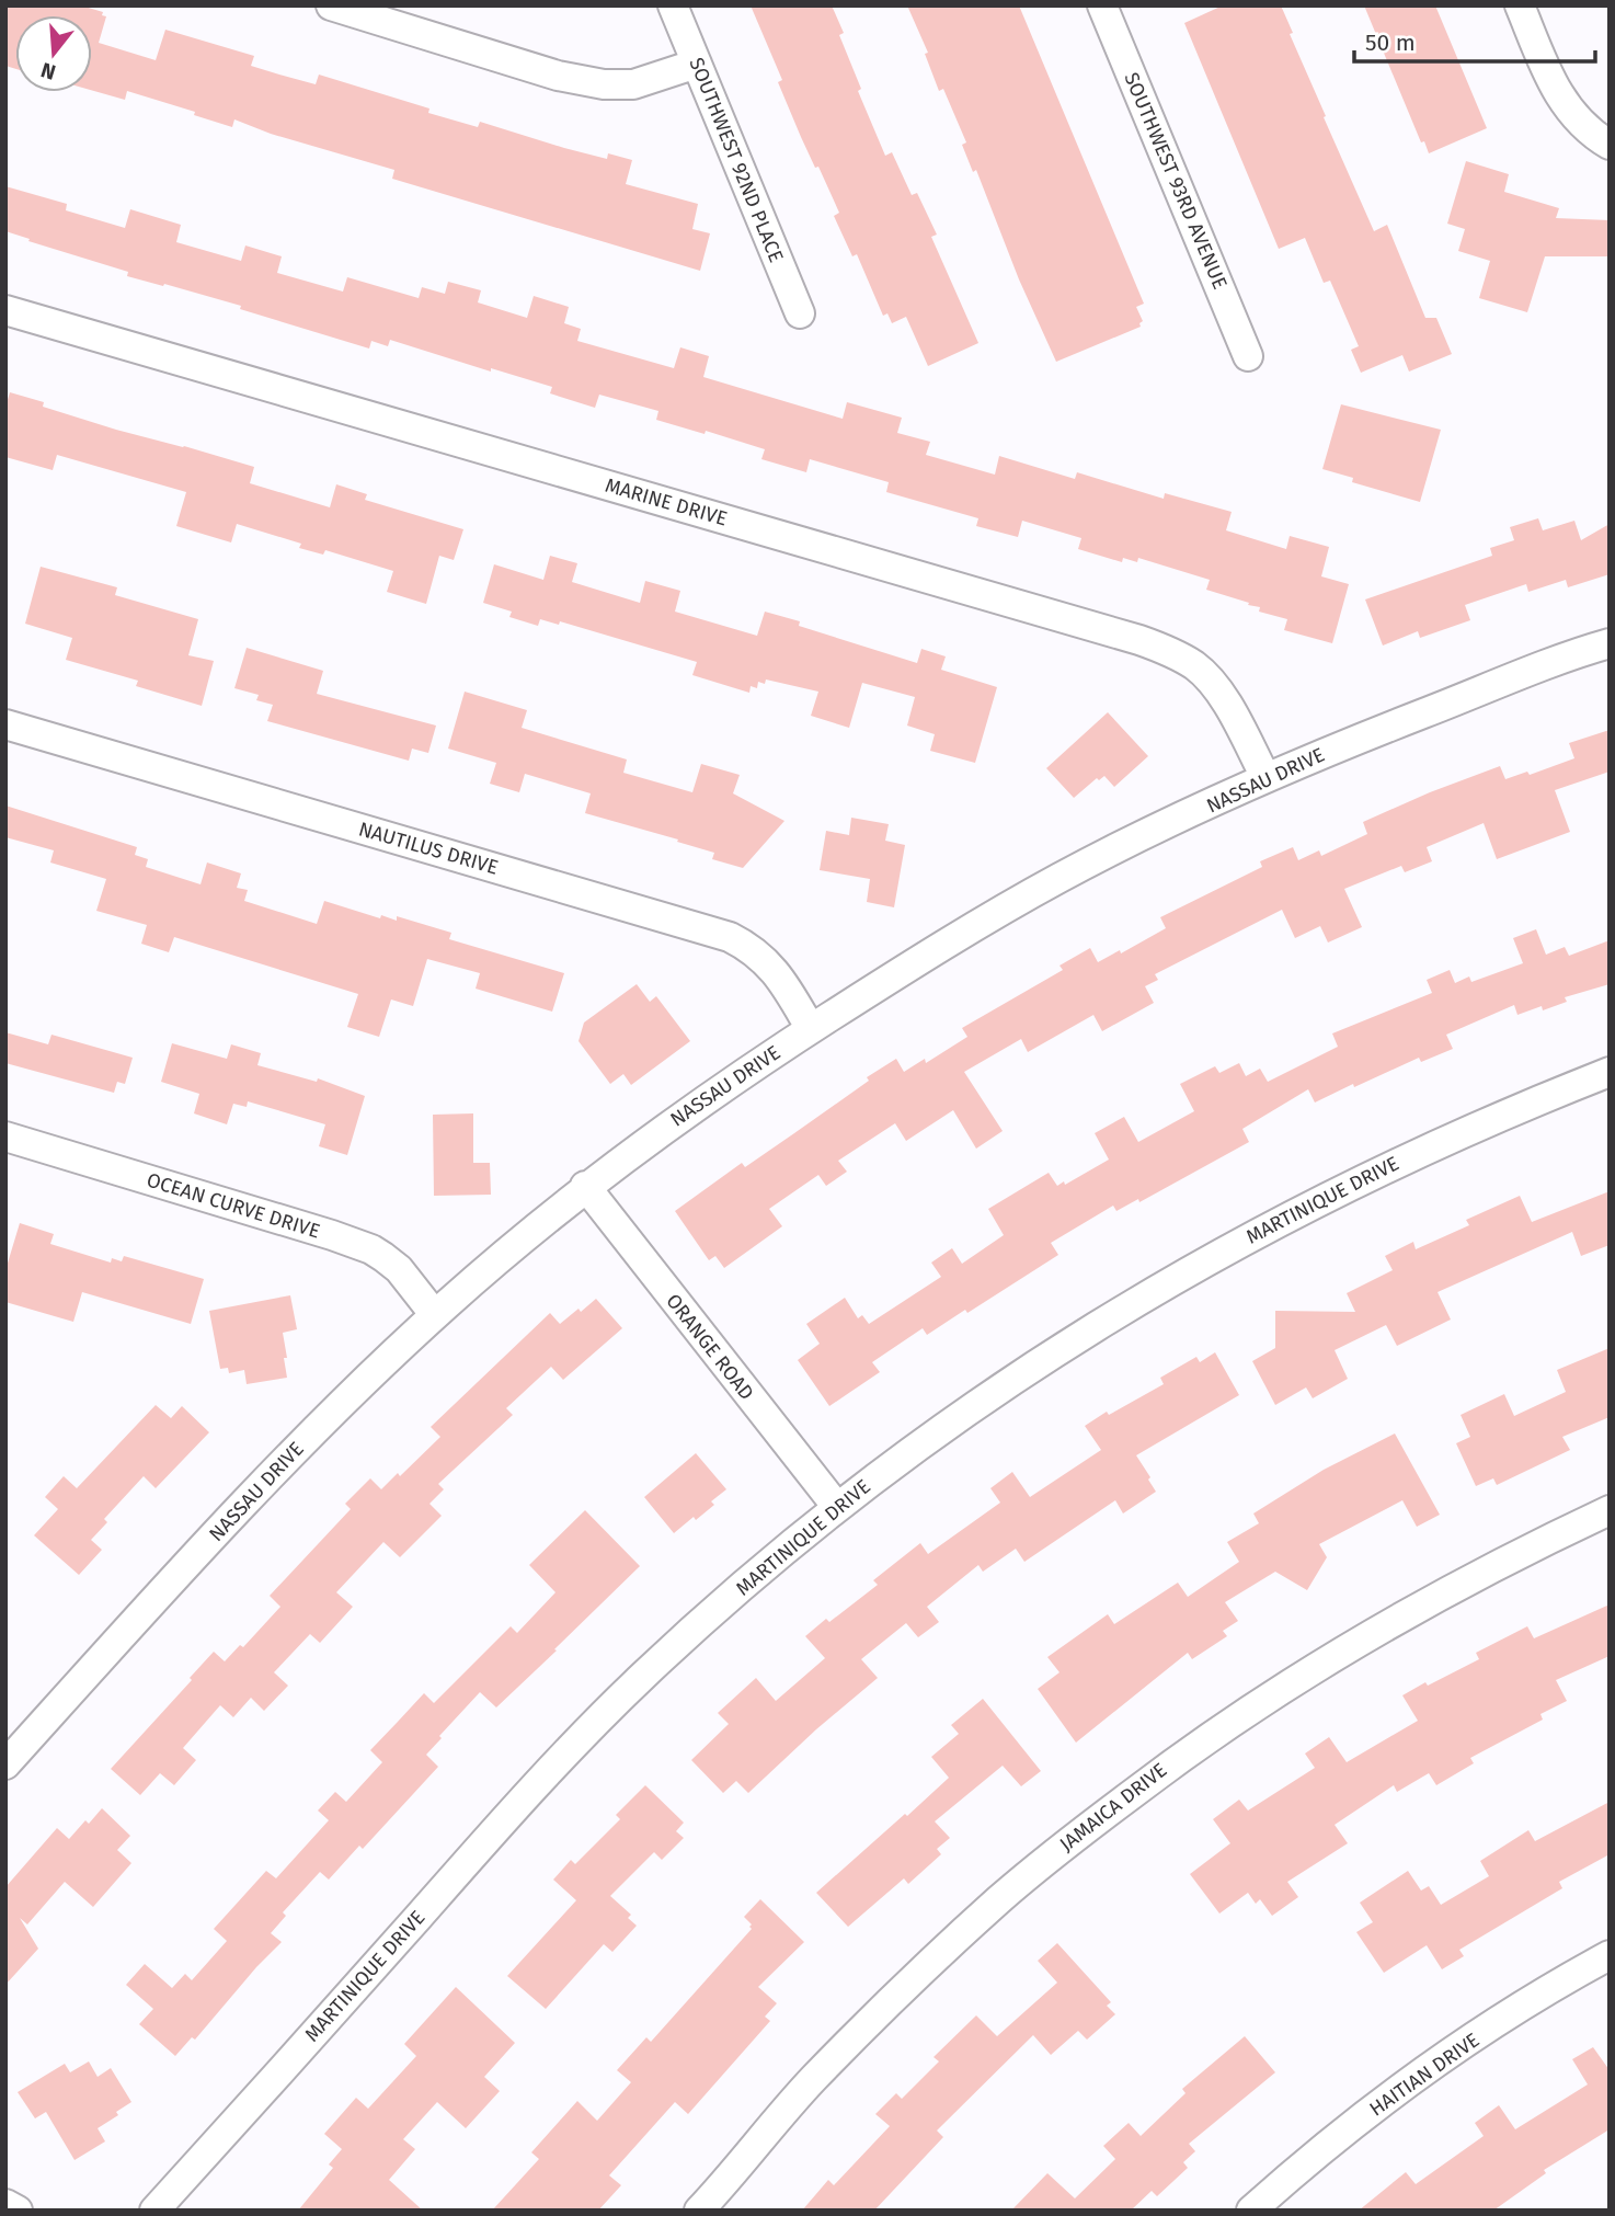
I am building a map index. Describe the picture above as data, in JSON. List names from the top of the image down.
{
  "streets": {
    "street": [
      "SOUTHWEST 92ND PLACE",
      "SOUTHWEST 93RD AVENUE",
      "MARINE DRIVE",
      "NASSAU DRIVE",
      "NAUTILUS DRIVE",
      "MARTINIQUE DRIVE",
      "OCEAN CURVE DRIVE",
      "ORANGE ROAD",
      "JAMAICA DRIVE",
      "HAITIAN DRIVE"
    ]
  },
  "crossings": [
    ["MARINE DRIVE", "NASSAU DRIVE"],
    ["NASSAU DRIVE", "NAUTILUS DRIVE"],
    ["NASSAU DRIVE", "OCEAN CURVE DRIVE"],
    ["NASSAU DRIVE", "ORANGE ROAD"],
    ["MARTINIQUE DRIVE", "ORANGE ROAD"]
  ],
  "scale_bar": "50 m",
  "north": "bottom"
}
